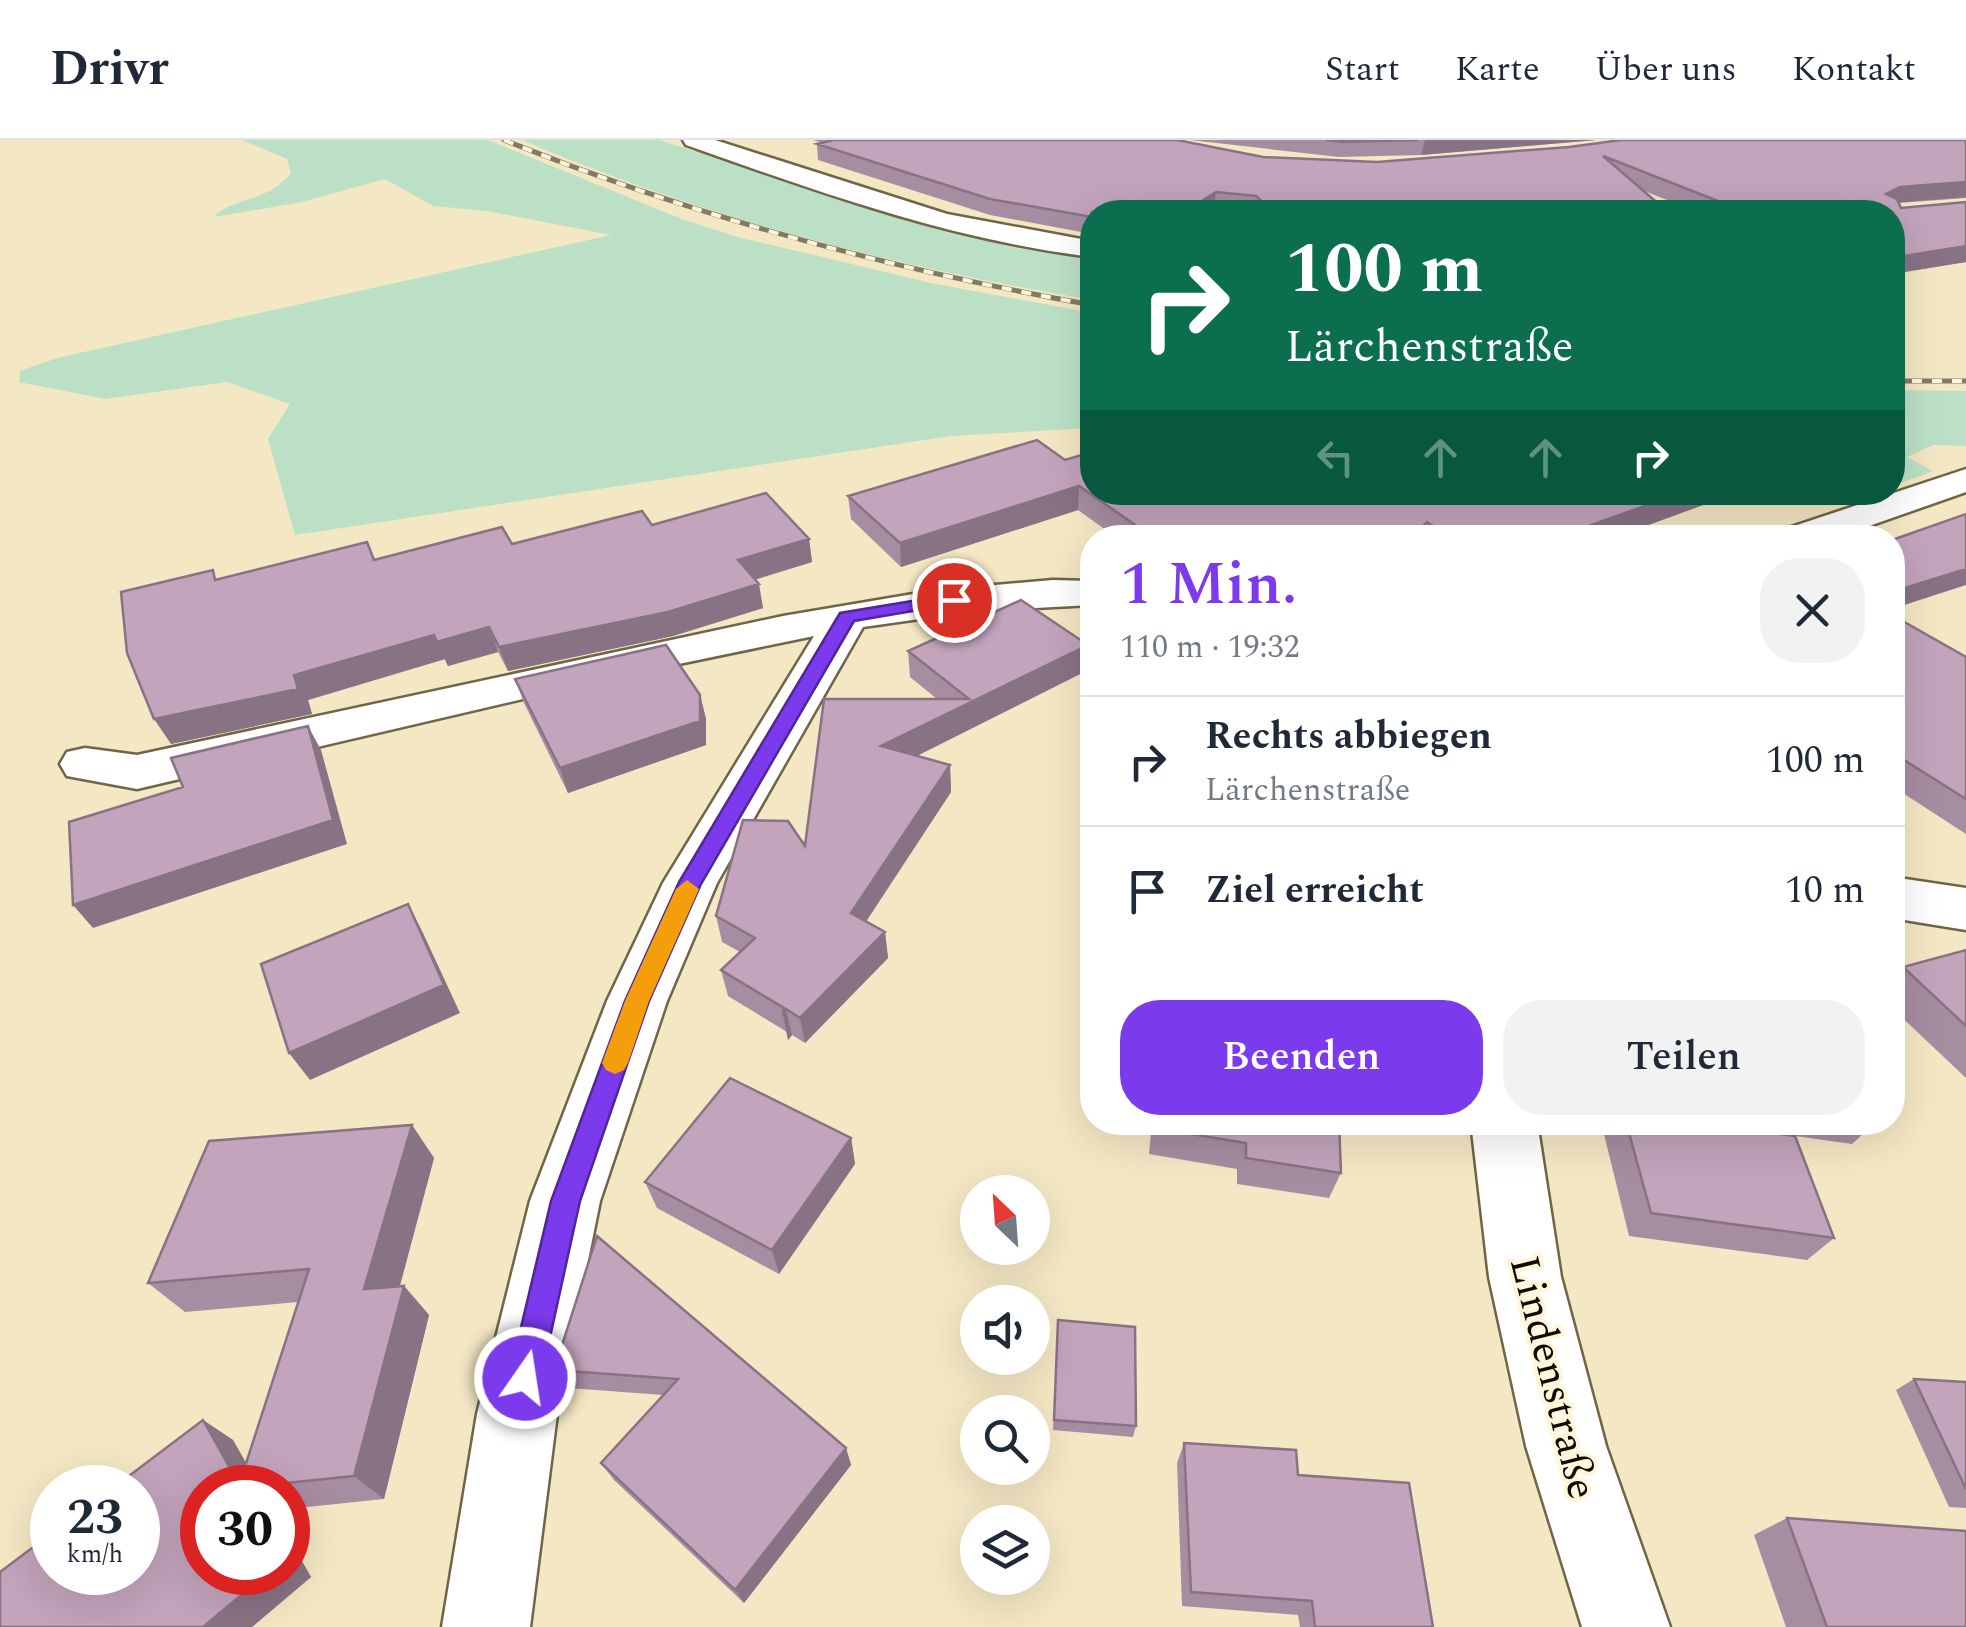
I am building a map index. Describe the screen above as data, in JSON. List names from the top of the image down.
{
  "streets": {
    "street": ["Lindenstraße"]
  },
  "north": "top left",
  "page": {
    "header": "Drivr",
    "nav": [
      "Start",
      "Karte",
      "Über uns",
      "Kontakt"
    ],
    "turn": ["100 m", "Lärchenstraße"],
    "heading": ["1 Min.", "110 m · 19:32"],
    "list": [
      {
        "name": "Rechts abbiegen",
        "note": "Lärchenstraße",
        "value": "100 m"
      },
      {
        "name": "Ziel erreicht",
        "value": "10 m"
      }
    ],
    "buttons": ["Beenden", "Teilen"],
    "speed": "23 km/h",
    "limit": "30"
  }
}
